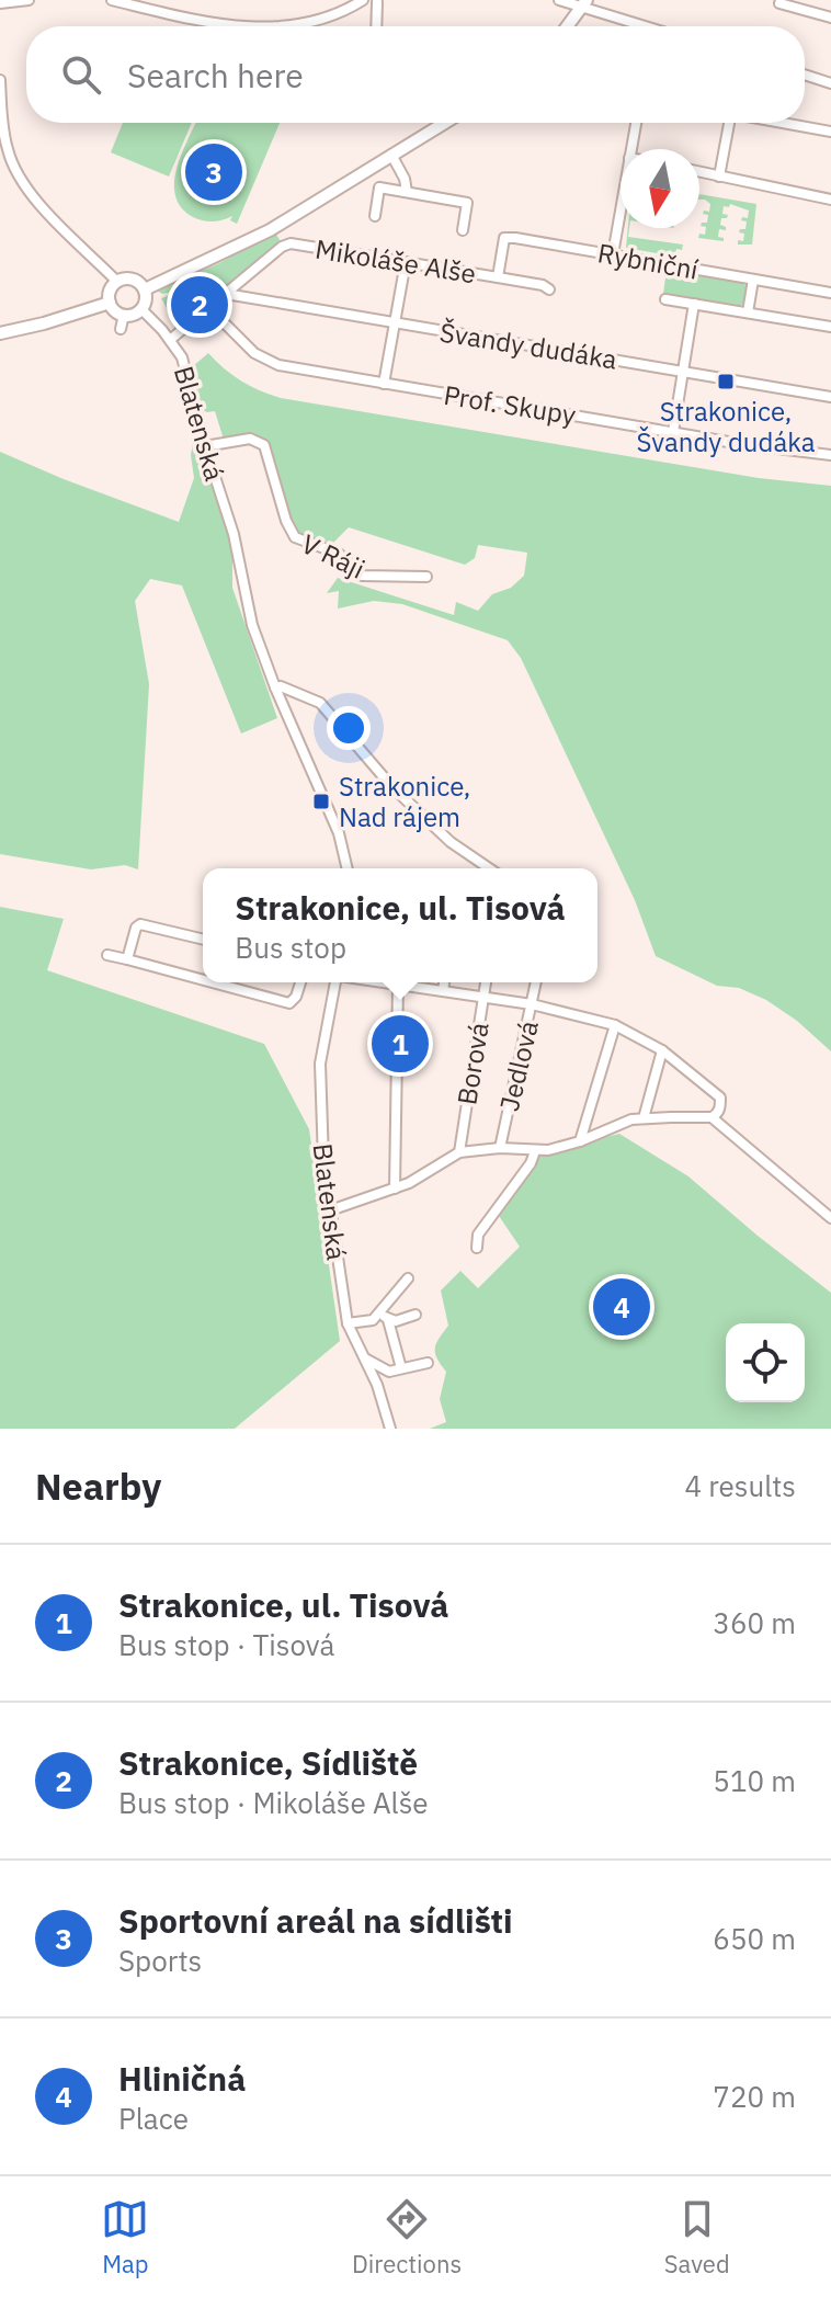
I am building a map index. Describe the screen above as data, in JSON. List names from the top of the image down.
{
  "streets": {
    "street": [
      "Mikoláše Alše",
      "Rybniční",
      "Švandy dudáka",
      "Prof. Skupy",
      "Blatenská",
      "V Ráji",
      "Borová",
      "Jedlová"
    ]
  },
  "crossings": [
    ["Mikoláše Alše", "Rybniční"],
    ["Mikoláše Alše", "Švandy dudáka"],
    ["Mikoláše Alše", "Prof. Skupy"],
    ["Mikoláše Alše", "Blatenská"],
    ["Blatenská", "V Ráji"]
  ],
  "places": {
    "transit": ["Strakonice, Švandy dudáka", "Strakonice, Nad rájem"]
  },
  "north": "bottom",
  "page": {
    "search": "Search here",
    "pins": [
      "3",
      "2",
      "1",
      "4"
    ],
    "popup": ["Strakonice, ul. Tisová", "Bus stop"],
    "heading": ["Nearby", "4 results"],
    "list": [
      {
        "mark": "1",
        "name": "Strakonice, ul. Tisová",
        "note": "Bus stop · Tisová",
        "value": "360 m"
      },
      {
        "mark": "2",
        "name": "Strakonice, Sídliště",
        "note": "Bus stop · Mikoláše Alše",
        "value": "510 m"
      },
      {
        "mark": "3",
        "name": "Sportovní areál na sídlišti",
        "note": "Sports",
        "value": "650 m"
      },
      {
        "mark": "4",
        "name": "Hliničná",
        "note": "Place",
        "value": "720 m"
      }
    ],
    "nav": ["Map", "Directions", "Saved"]
  }
}
